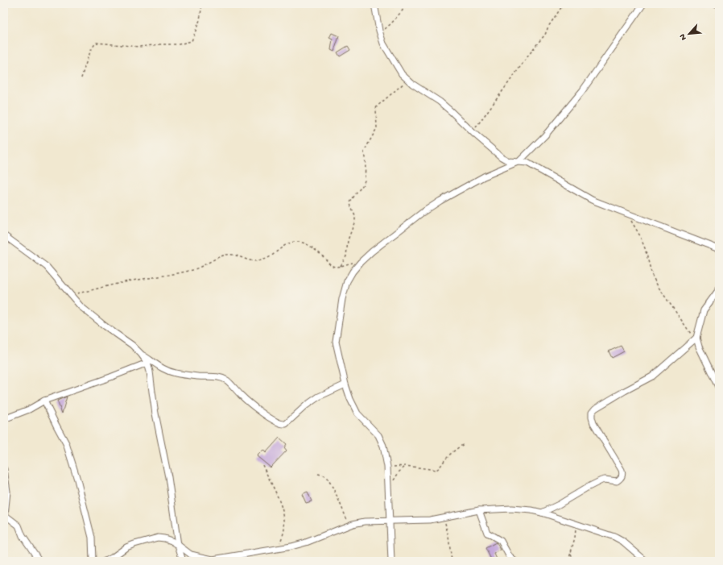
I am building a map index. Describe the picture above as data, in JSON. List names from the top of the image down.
{
  "north": "bottom left"
}
